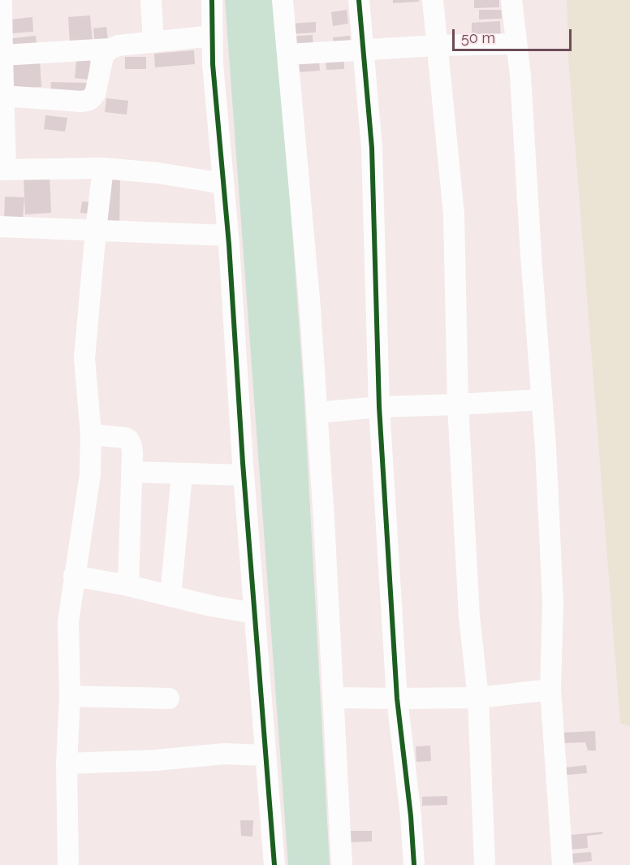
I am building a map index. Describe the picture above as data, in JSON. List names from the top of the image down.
{
  "scale_bar": "50 m"
}
